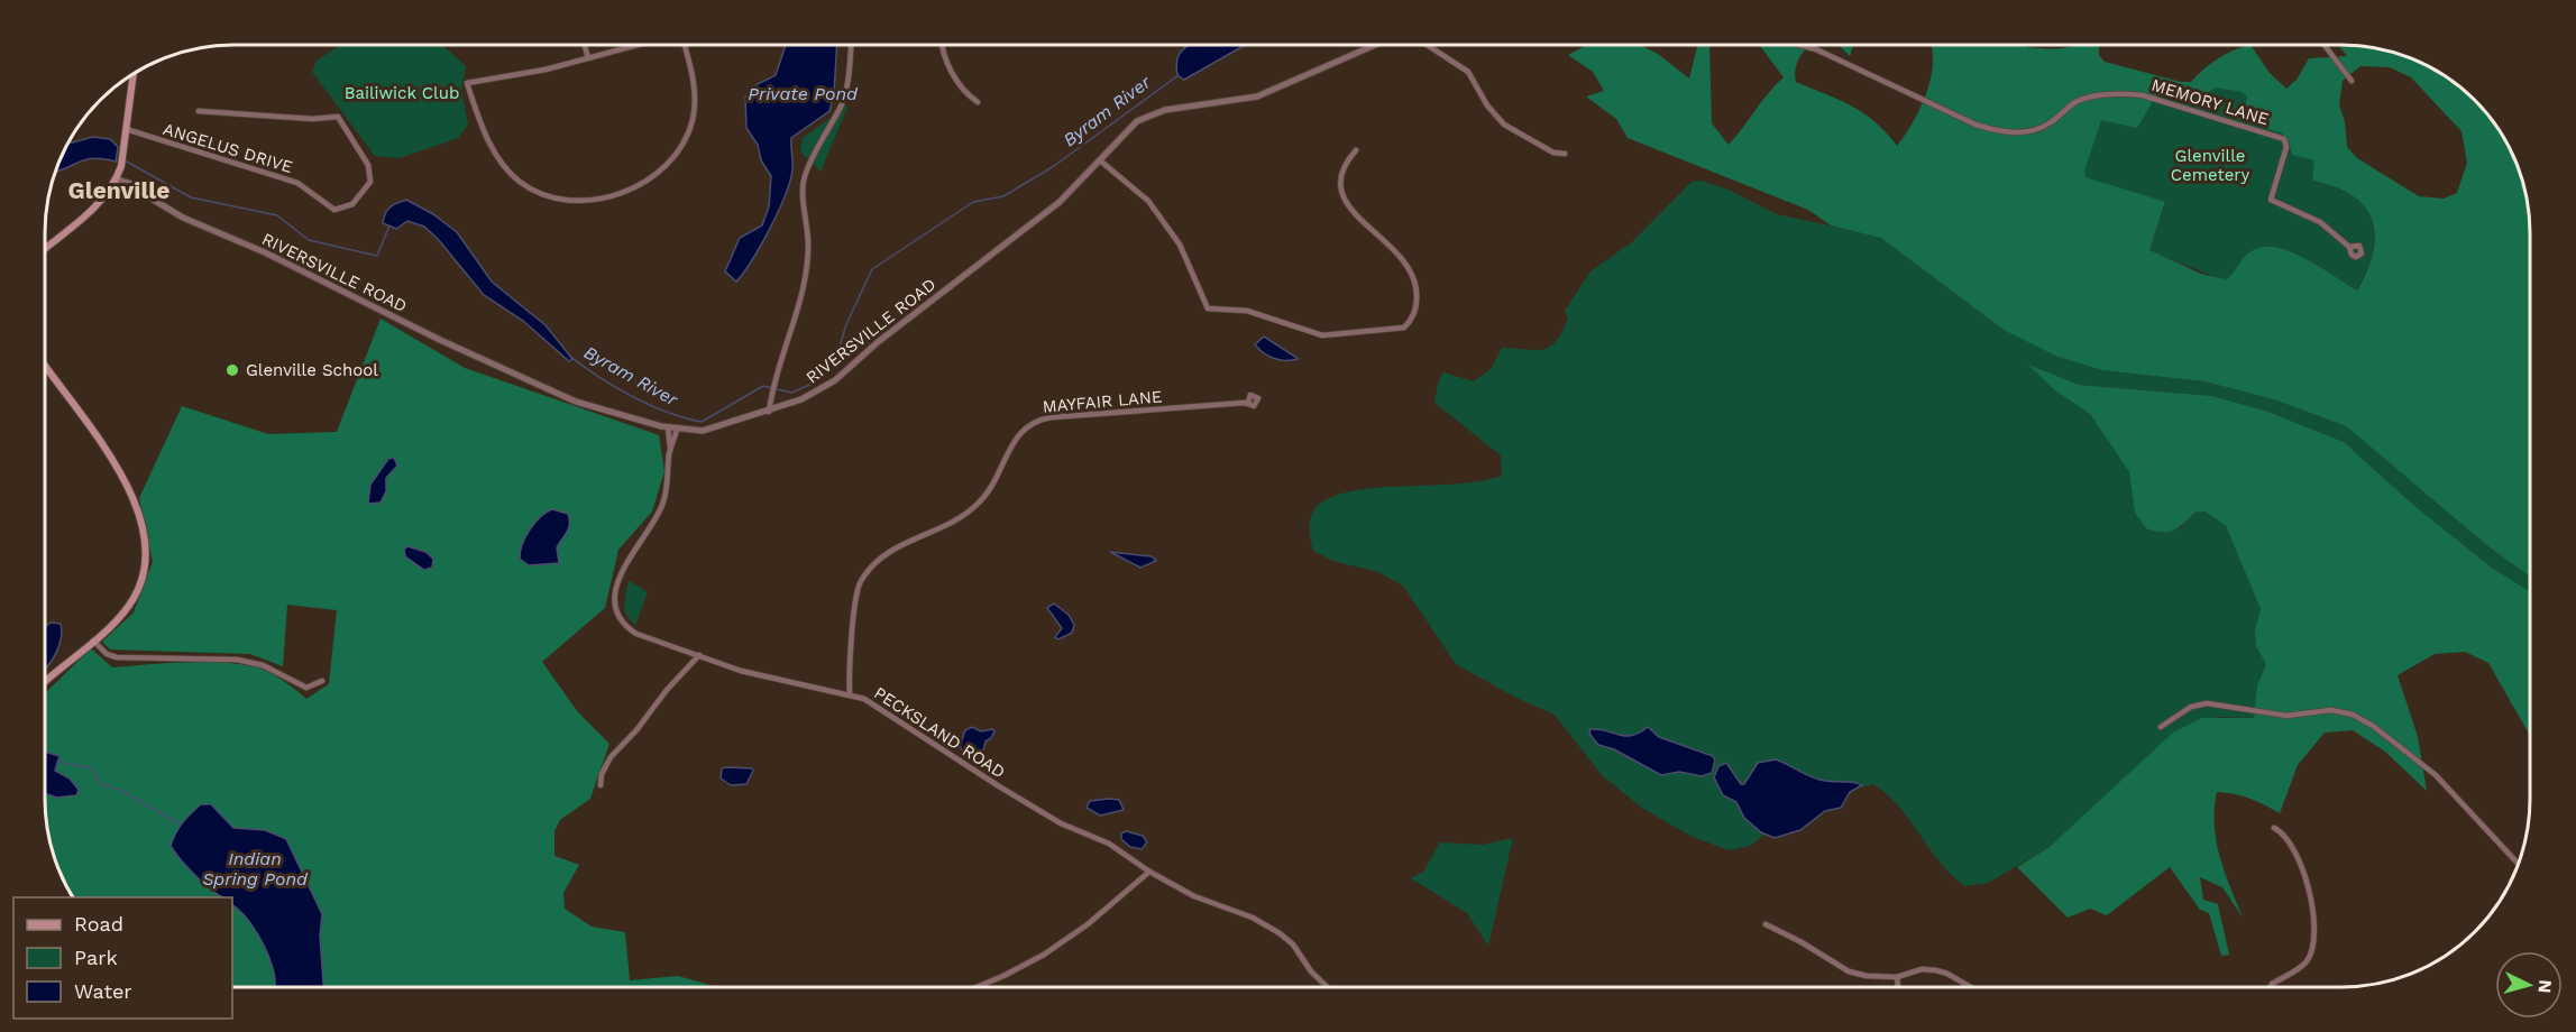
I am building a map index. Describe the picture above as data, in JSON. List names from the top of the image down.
{
  "streets": {
    "street": [
      "MEMORY LANE",
      "ANGELUS DRIVE",
      "RIVERSVILLE ROAD",
      "MAYFAIR LANE",
      "PECKSLAND ROAD"
    ]
  },
  "crossings": [
    ["RIVERSVILLE ROAD", "PECKSLAND ROAD"],
    ["MAYFAIR LANE", "PECKSLAND ROAD"]
  ],
  "districts": ["Glenville"],
  "water": ["Private Pond", "Byram River", "Indian Spring Pond"],
  "parks": ["Bailiwick Club", "Glenville Cemetery"],
  "places": ["Glenville School"],
  "legend": ["Road", "Park", "Water"],
  "north": "right"
}
